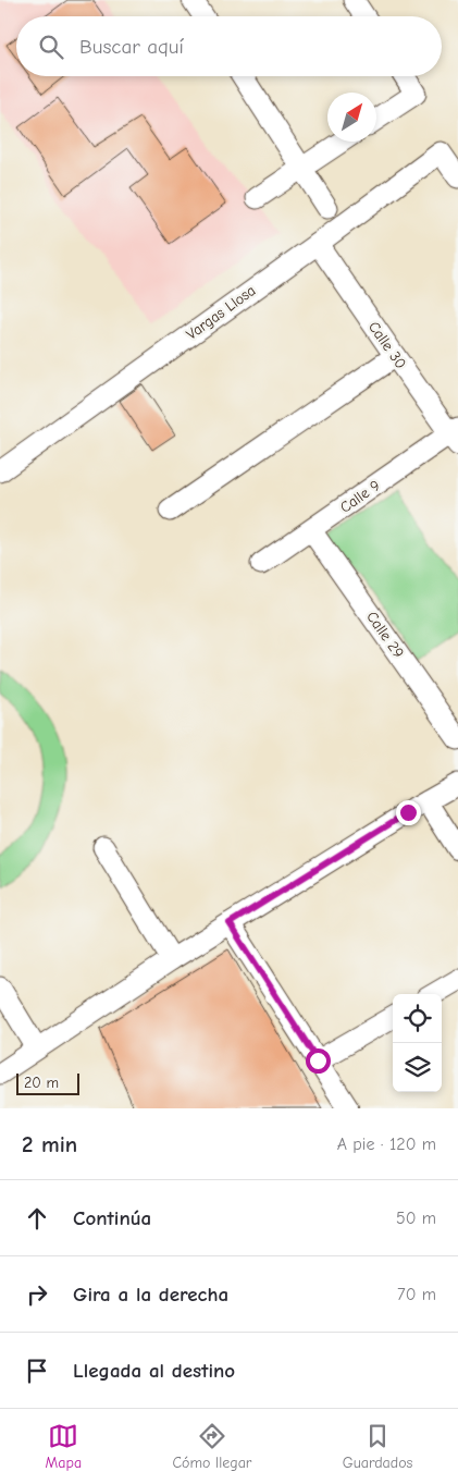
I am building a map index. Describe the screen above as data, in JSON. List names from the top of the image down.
{
  "streets": {
    "street": [
      "Vargas Llosa",
      "Calle 30",
      "Calle 9",
      "Calle 29"
    ]
  },
  "crossings": [
    ["Vargas Llosa", "Calle 30"],
    ["Calle 30", "Calle 9"],
    ["Calle 9", "Calle 29"]
  ],
  "scale_bar": "20 m",
  "north": "top right",
  "page": {
    "search": "Buscar aquí",
    "scale": "20 m",
    "heading": ["2 min", "A pie · 120 m"],
    "list": [
      ["Continúa", "50 m"],
      ["Gira a la derecha", "70 m"],
      "Llegada al destino"
    ],
    "nav": ["Mapa", "Cómo llegar", "Guardados"]
  }
}
